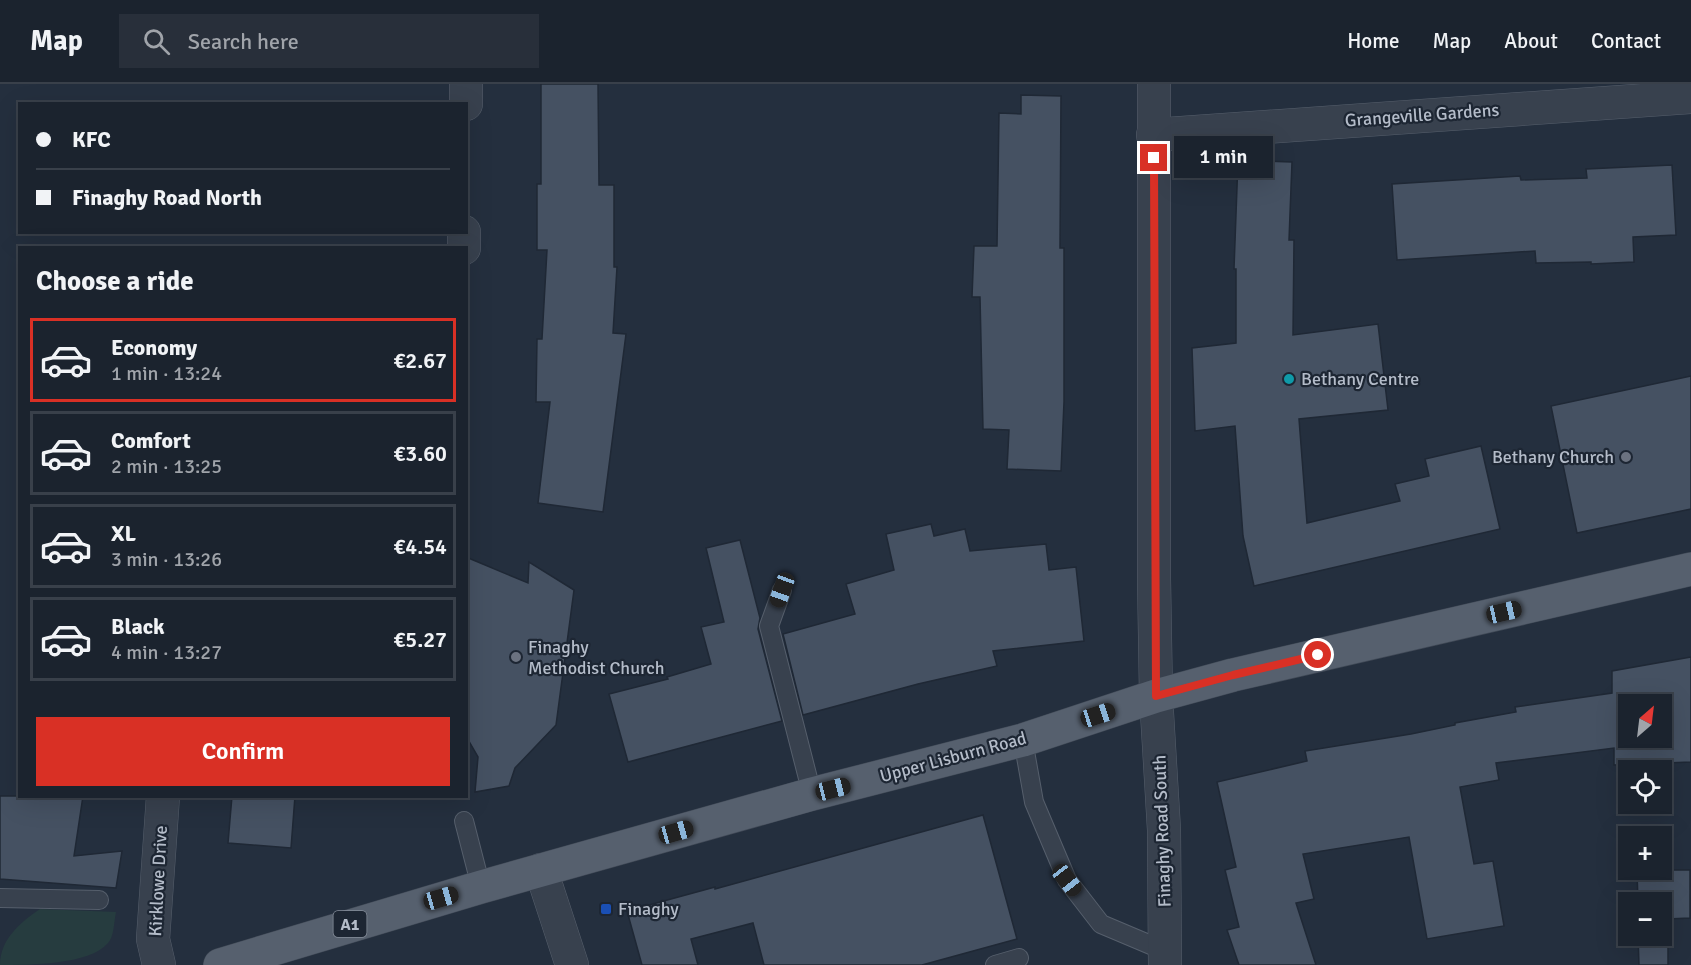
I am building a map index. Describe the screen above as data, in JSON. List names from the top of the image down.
{
  "streets": {
    "main road": ["Upper Lisburn Road", "A1"],
    "street": ["Grangeville Gardens", "Finaghy Road South", "Kirklowe Drive"]
  },
  "crossings": [
    ["Grangeville Gardens", "Finaghy Road South"],
    ["Upper Lisburn Road", "Finaghy Road South"]
  ],
  "places": {
    "other": ["Bethany Centre", "Bethany Church", "Finaghy Methodist Church"],
    "transit": ["Finaghy"]
  },
  "north": "top right",
  "page": {
    "header": "Map",
    "search": "Search here",
    "nav": [
      "Home",
      "Map",
      "About",
      "Contact"
    ],
    "banner": ["KFC", "Finaghy Road North"],
    "bubble": "1 min",
    "heading": "Choose a ride",
    "list": [
      {
        "name": "Economy",
        "note": "1 min · 13:24",
        "value": "€2.67"
      },
      {
        "name": "Comfort",
        "note": "2 min · 13:25",
        "value": "€3.60"
      },
      {
        "name": "XL",
        "note": "3 min · 13:26",
        "value": "€4.54"
      },
      {
        "name": "Black",
        "note": "4 min · 13:27",
        "value": "€5.27"
      }
    ],
    "map_buttons": ["+", "−"],
    "buttons": "Confirm"
  }
}
